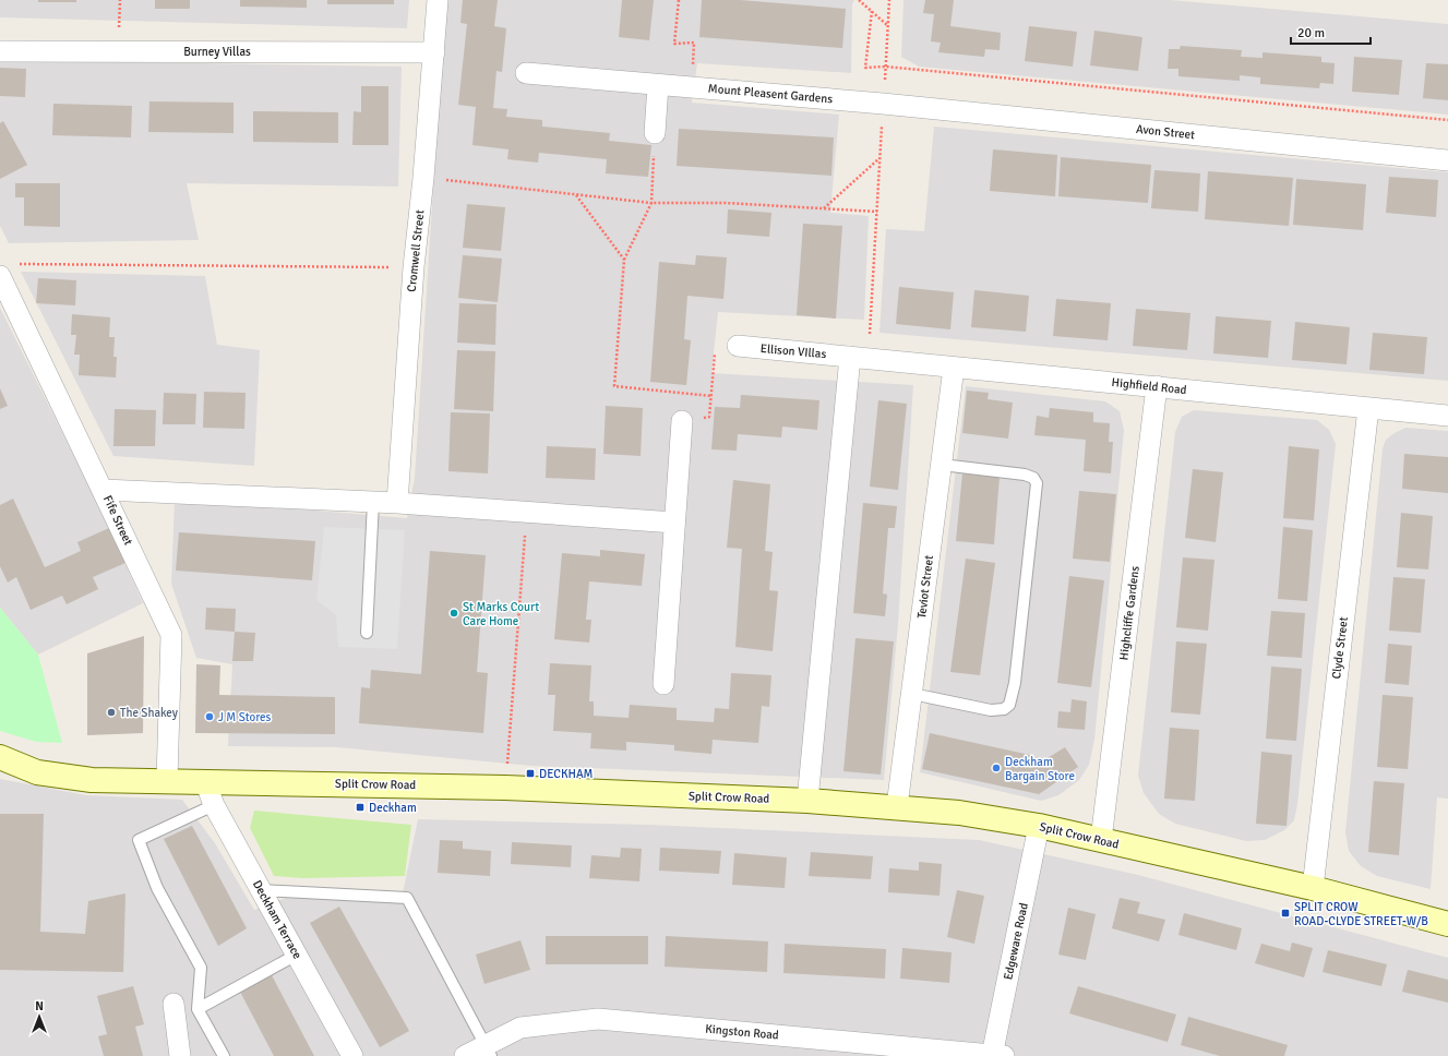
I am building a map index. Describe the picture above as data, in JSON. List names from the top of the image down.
{
  "streets": {
    "street": [
      "Burney Villas",
      "Mount Pleasent Gardens",
      "Avon Street",
      "Cromwell Street",
      "Ellison VIllas",
      "Highfield Road",
      "Fife Street",
      "Teviot Street",
      "Highcliffe Gardens",
      "Clyde Street",
      "Split Crow Road",
      "Deckham Terrace",
      "Edgeware Road",
      "Kingston Road"
    ]
  },
  "crossings": [
    ["Burney Villas", "Cromwell Street"],
    ["Mount Pleasent Gardens", "Avon Street"],
    ["Ellison VIllas", "Highfield Road"],
    ["Highfield Road", "Teviot Street"],
    ["Highfield Road", "Highcliffe Gardens"],
    ["Highfield Road", "Clyde Street"],
    ["Fife Street", "Split Crow Road"],
    ["Teviot Street", "Split Crow Road"],
    ["Highcliffe Gardens", "Split Crow Road"],
    ["Clyde Street", "Split Crow Road"],
    ["Split Crow Road", "Deckham Terrace"],
    ["Split Crow Road", "Edgeware Road"],
    ["Edgeware Road", "Kingston Road"]
  ],
  "places": {
    "other": [
      "St Marks Court Care Home",
      "The Shakey",
      "J M Stores",
      "Deckham Bargain Store"
    ],
    "transit": ["DECKHAM", "Deckham", "SPLIT CROW ROAD-CLYDE STREET-W/B"]
  },
  "scale_bar": "20 m",
  "north": "top"
}
